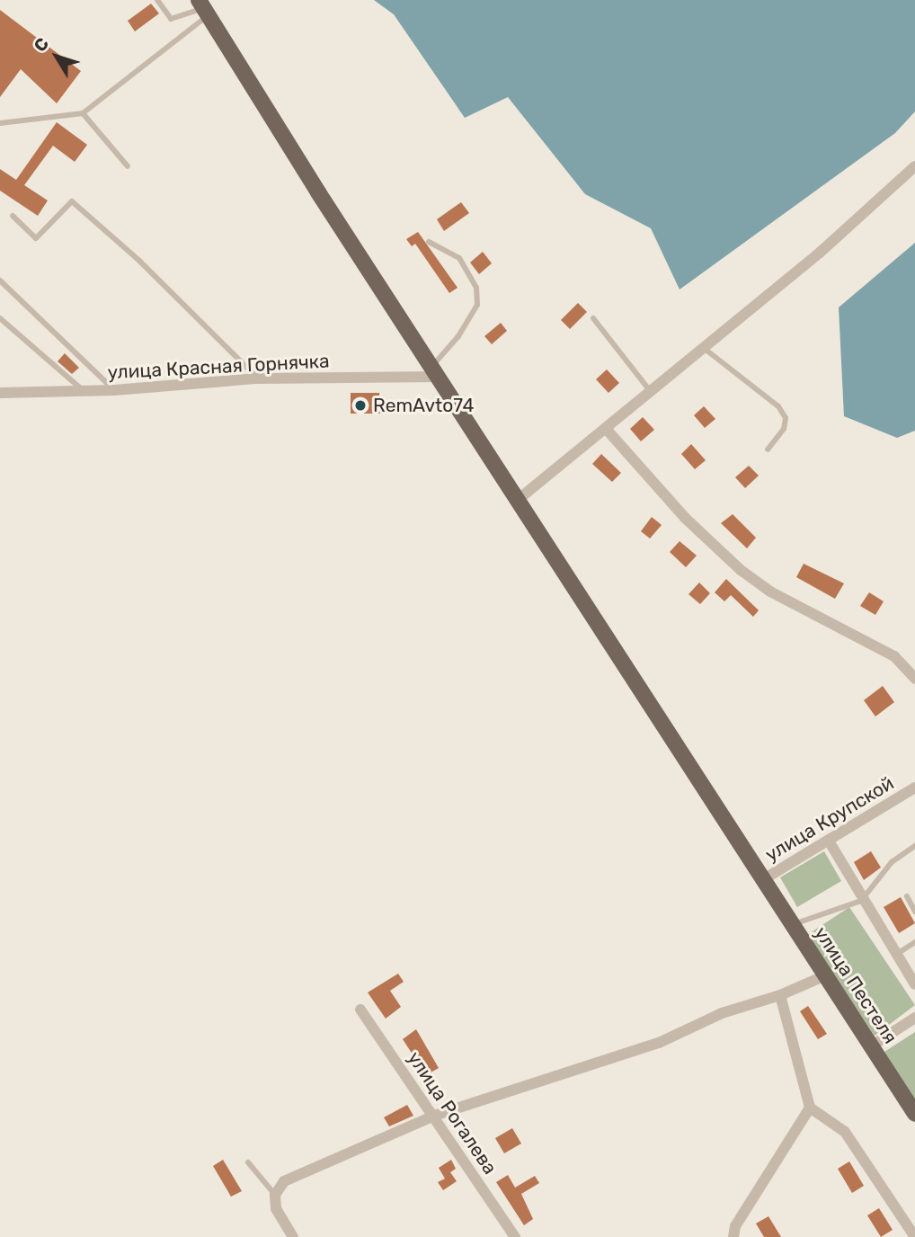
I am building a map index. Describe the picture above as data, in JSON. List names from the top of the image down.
{
  "streets": {
    "main road": ["улица Пестеля"],
    "street": ["улица Красная Горнячка", "улица Крупской", "улица Рогалева"]
  },
  "crossings": [
    ["улица Красная Горнячка", "улица Пестеля"],
    ["улица Крупской", "улица Пестеля"]
  ],
  "places": ["RemAvto74"],
  "north": "top left"
}
